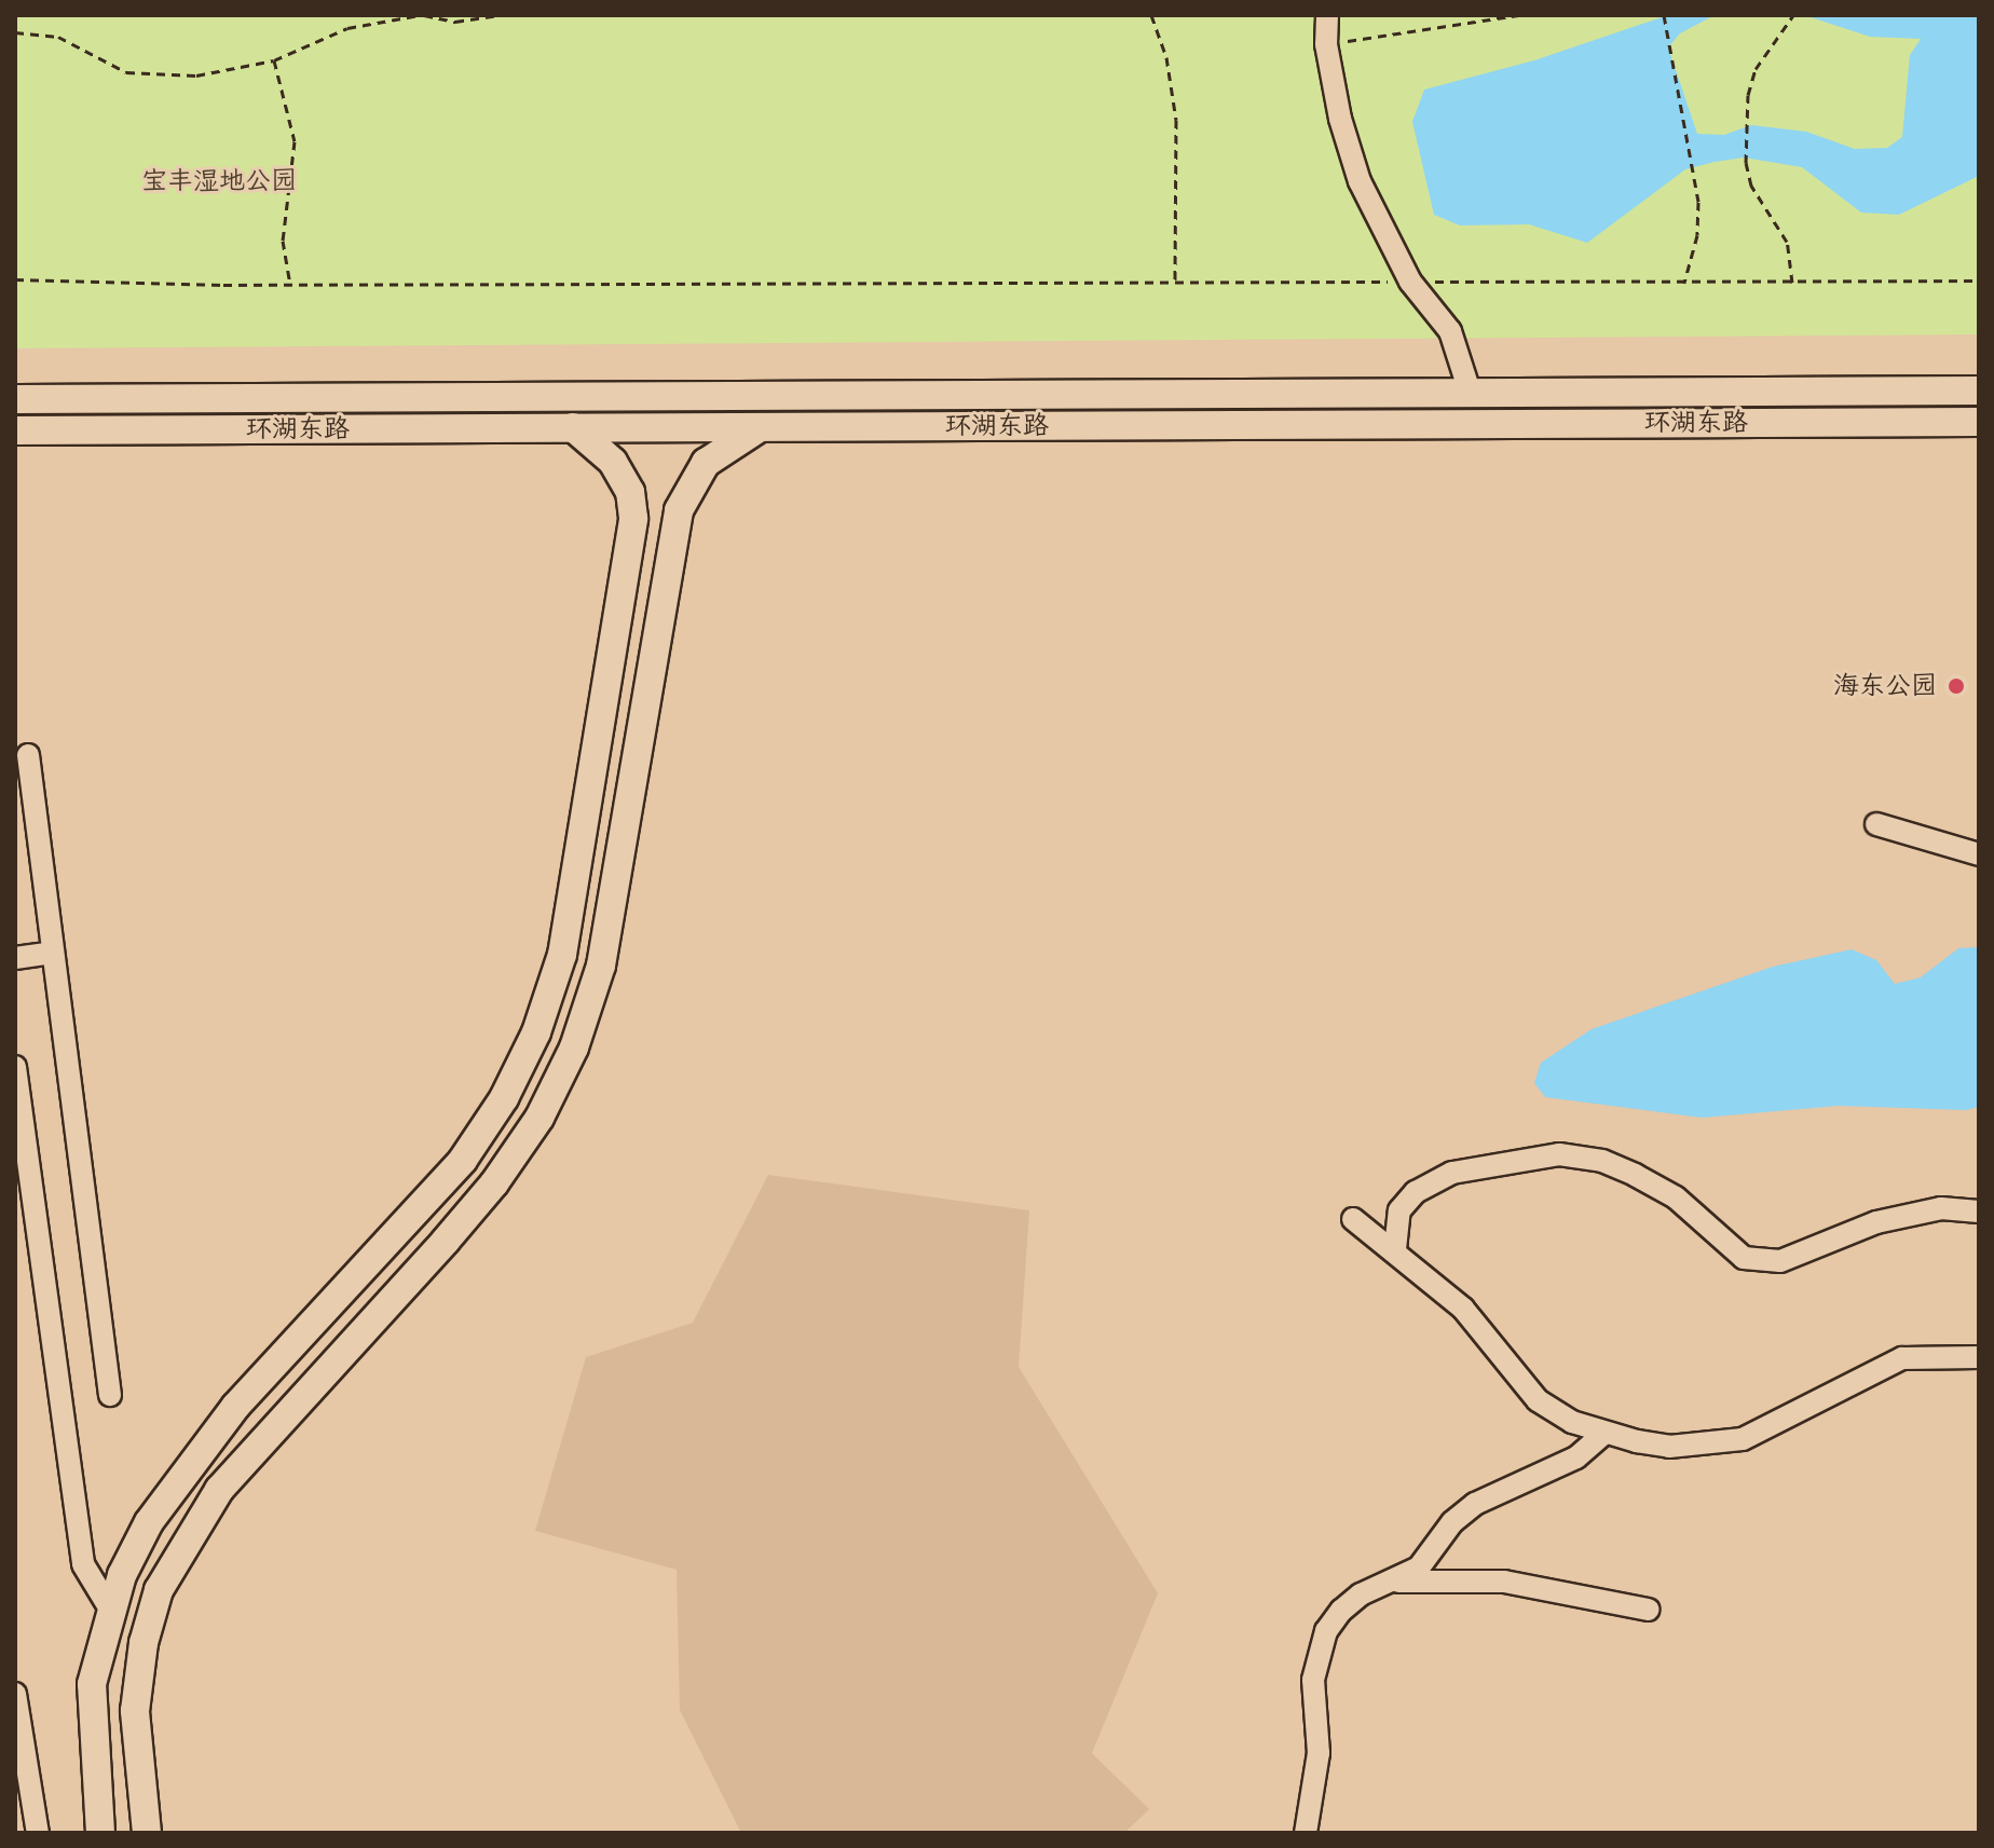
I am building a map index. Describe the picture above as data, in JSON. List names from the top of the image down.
{
  "streets": {
    "main road": ["环湖东路"]
  },
  "parks": ["宝丰湿地公园"],
  "places": ["海东公园"]
}
